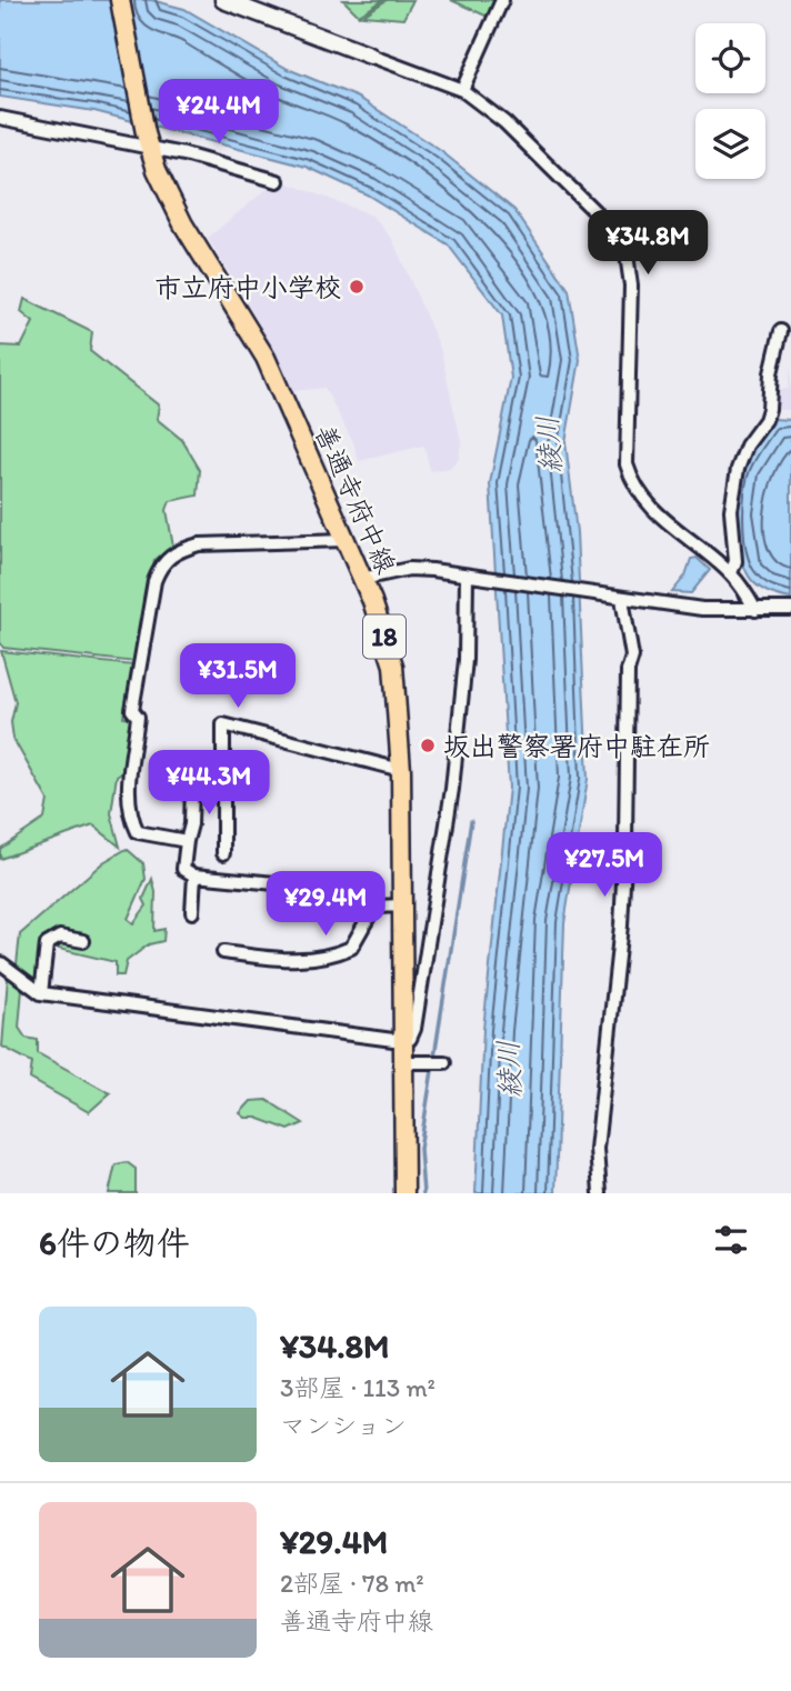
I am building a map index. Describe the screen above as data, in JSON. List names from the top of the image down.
{
  "streets": {
    "main road": ["善通寺府中線", "18"]
  },
  "water": ["綾川"],
  "places": ["市立府中小学校", "坂出警察署府中駐在所"],
  "page": {
    "price": [
      "¥24.4M",
      "¥34.8M",
      "¥31.5M",
      "¥44.3M",
      "¥27.5M",
      "¥29.4M"
    ],
    "heading": "6件の物件",
    "list": [
      {
        "name": "¥34.8M",
        "note": "3部屋 · 113 m² · マンション"
      },
      {
        "name": "¥29.4M",
        "note": "2部屋 · 78 m² · 善通寺府中線"
      }
    ]
  }
}
